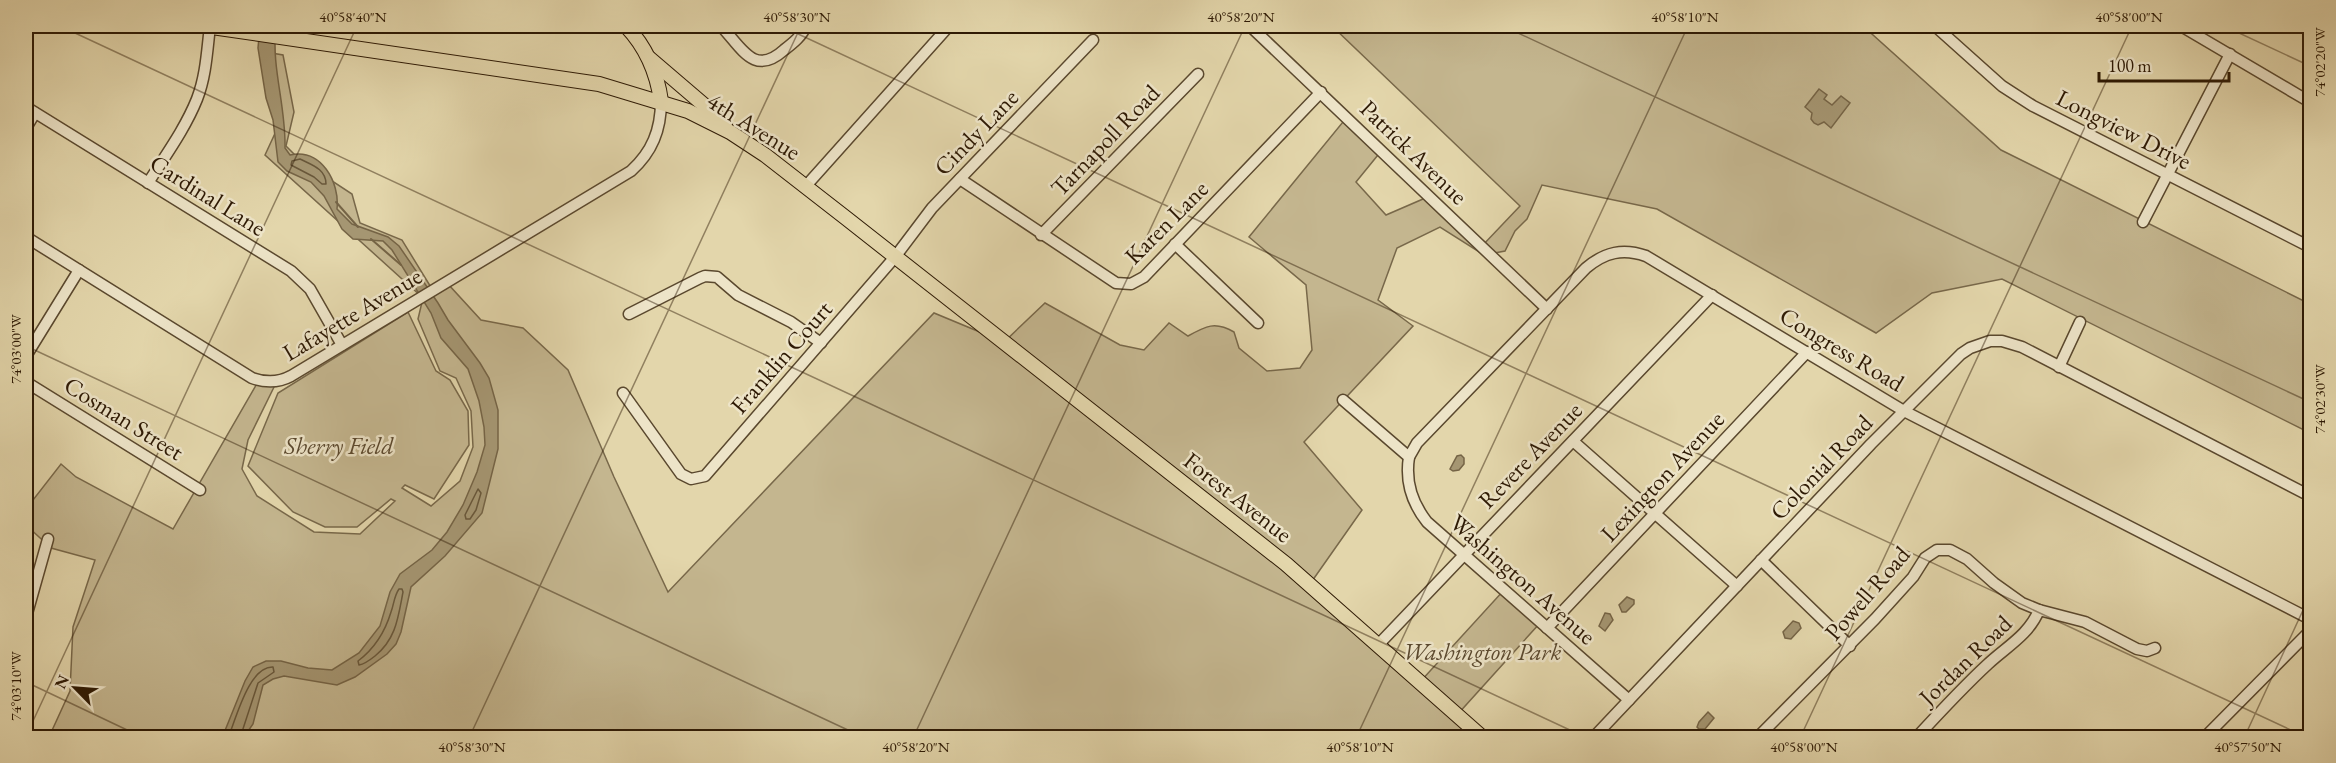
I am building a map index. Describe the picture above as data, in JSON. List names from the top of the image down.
{
  "streets": {
    "main road": ["4th Avenue", "Forest Avenue"],
    "street": [
      "Longview Drive",
      "Cindy Lane",
      "Tarnapoll Road",
      "Patrick Avenue",
      "Cardinal Lane",
      "Karen Lane",
      "Lafayette Avenue",
      "Congress Road",
      "Franklin Court",
      "Cosman Street",
      "Revere Avenue",
      "Colonial Road",
      "Lexington Avenue",
      "Washington Avenue",
      "Powell Road",
      "Jordan Road"
    ]
  },
  "crossings": [
    ["4th Avenue", "Cindy Lane"],
    ["4th Avenue", "Lafayette Avenue"],
    ["4th Avenue", "Franklin Court"],
    ["4th Avenue", "Forest Avenue"],
    ["Cindy Lane", "Karen Lane"],
    ["Cindy Lane", "Franklin Court"],
    ["Cindy Lane", "Forest Avenue"],
    ["Tarnapoll Road", "Karen Lane"],
    ["Patrick Avenue", "Karen Lane"],
    ["Patrick Avenue", "Congress Road"],
    ["Cardinal Lane", "Lafayette Avenue"],
    ["Congress Road", "Revere Avenue"],
    ["Congress Road", "Colonial Road"],
    ["Congress Road", "Lexington Avenue"],
    ["Congress Road", "Washington Avenue"],
    ["Franklin Court", "Forest Avenue"],
    ["Revere Avenue", "Forest Avenue"],
    ["Revere Avenue", "Washington Avenue"],
    ["Colonial Road", "Washington Avenue"],
    ["Lexington Avenue", "Washington Avenue"],
    ["Powell Road", "Jordan Road"]
  ],
  "parks": ["Sherry Field", "Washington Park"],
  "scale_bar": "100 m",
  "north": "top left",
  "coordinates": [
    "40°58'40\"N",
    "40°58'30\"N",
    "40°58'20\"N",
    "40°58'10\"N",
    "40°58'00\"N",
    "74°02'20\"W",
    "74°03'00\"W",
    "74°02'30\"W",
    "74°03'10\"W",
    "40°57'50\"N"
  ]
}
